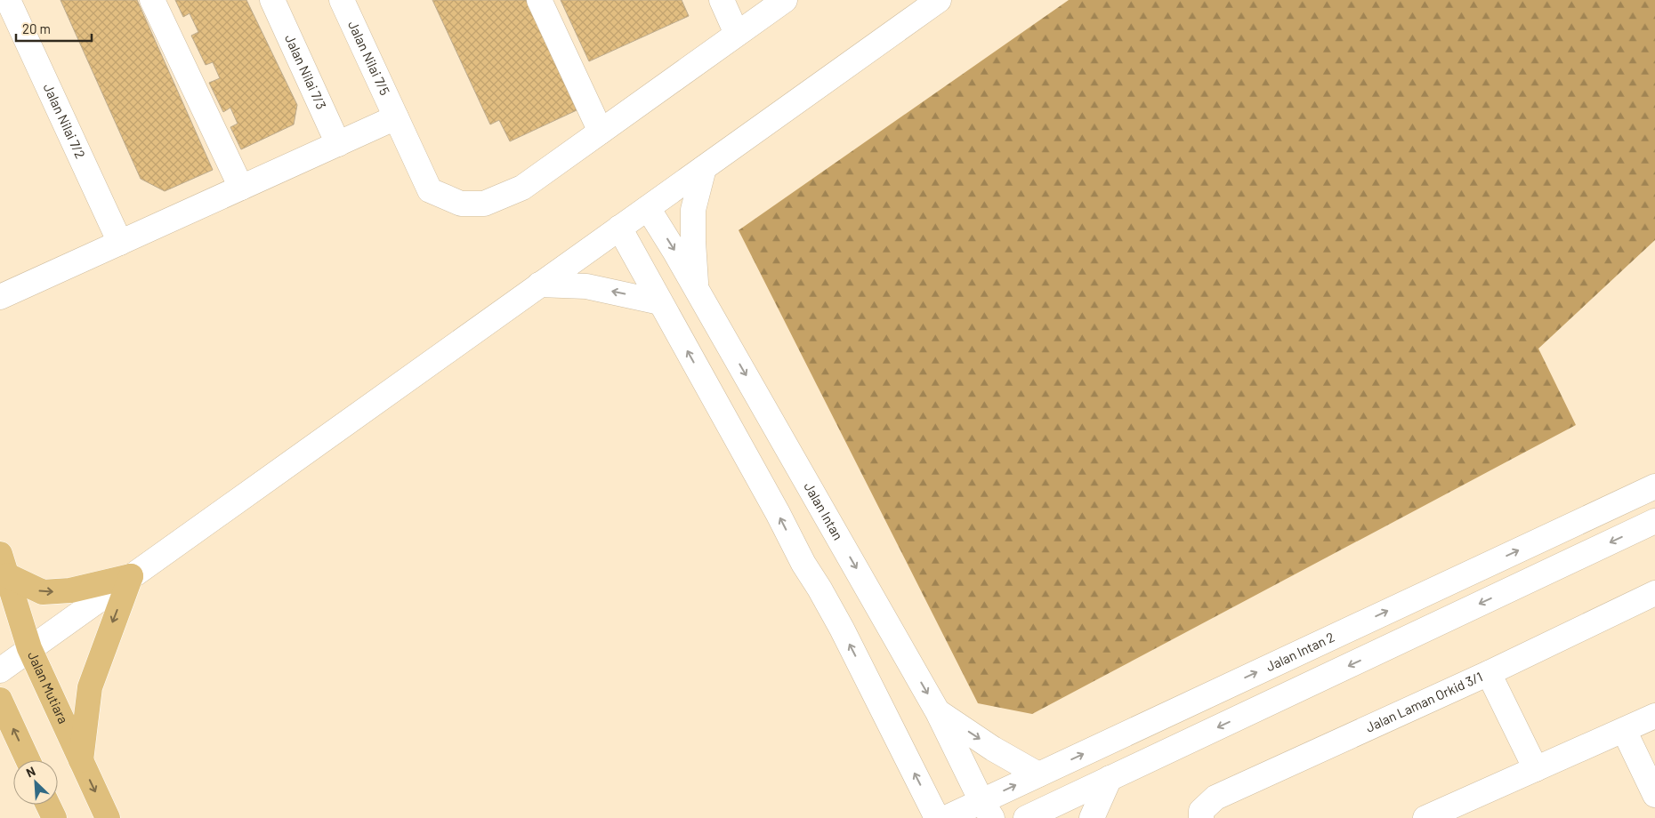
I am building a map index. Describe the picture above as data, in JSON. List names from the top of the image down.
{
  "streets": {
    "main road": ["Jalan Mutiara"],
    "street": [
      "Jalan Nilai 7/5",
      "Jalan Nilai 7/3",
      "Jalan Nilai 7/2",
      "Jalan Intan",
      "Jalan Intan 2",
      "Jalan Laman Orkid 3/1"
    ]
  },
  "crossings": [
    ["Jalan Intan", "Jalan Intan 2"]
  ],
  "scale_bar": "20 m",
  "north": "top left"
}
